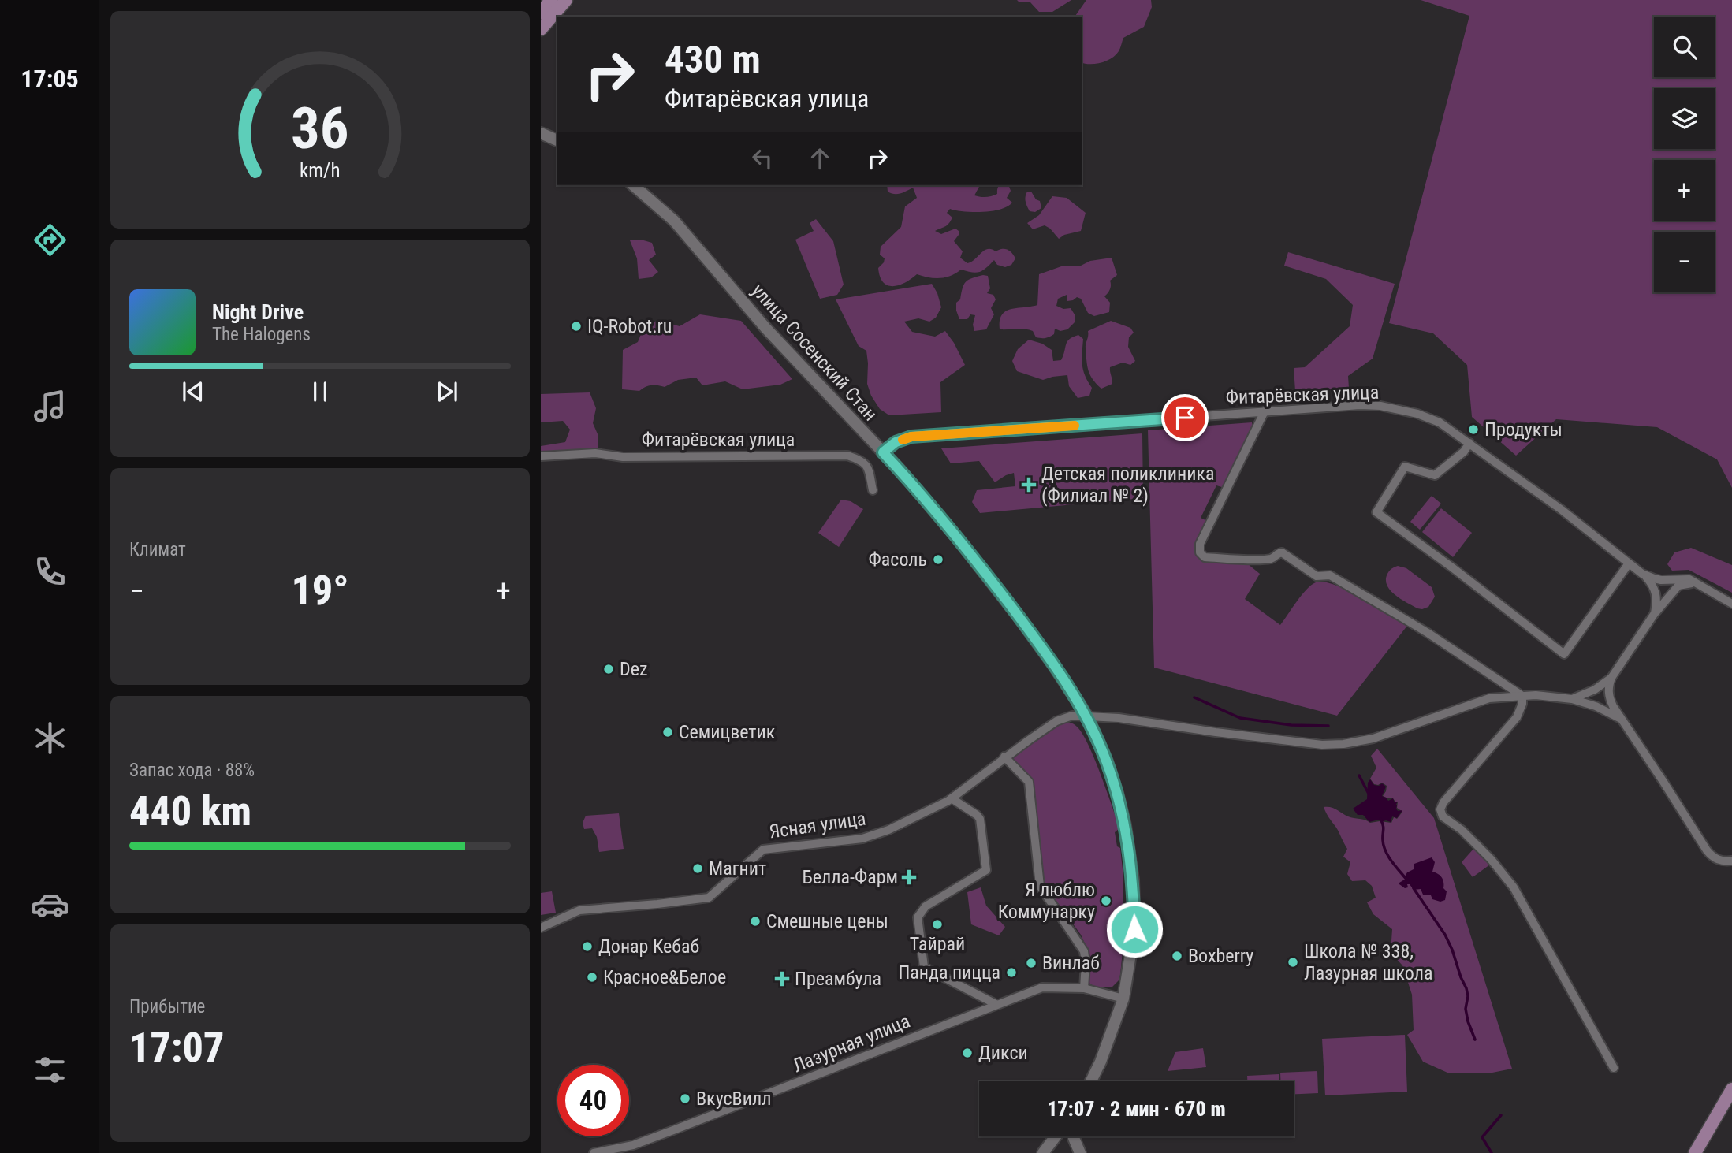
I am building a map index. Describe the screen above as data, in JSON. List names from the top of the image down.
{
  "streets": {
    "street": [
      "улица Сосенский Стан",
      "Фитарёвская улица",
      "Ясная улица",
      "Лазурная улица"
    ]
  },
  "crossings": [
    ["улица Сосенский Стан", "Фитарёвская улица"],
    ["улица Сосенский Стан", "Ясная улица"],
    ["улица Сосенский Стан", "Лазурная улица"]
  ],
  "places": {
    "other": [
      "IQ-Robot.ru",
      "Продукты",
      "Фасоль",
      "Dez",
      "Семицветик",
      "Магнит",
      "Я люблю Коммунарку",
      "Смешные цены",
      "Тайрай",
      "Донар Кебаб",
      "Boxberry",
      "Школа № 338, Лазурная школа",
      "Винлаб",
      "Панда пицца",
      "Красное&Белое",
      "Дикси",
      "ВкусВилл"
    ],
    "health": ["Детская поликлиника (Филиал № 2)", "Белла-Фарм", "Преамбула"]
  },
  "page": {
    "tabs": "17:05",
    "map_buttons": ["+", "−"],
    "turn": ["430 m", "Фитарёвская улица"],
    "song": ["Night Drive", "The Halogens"],
    "tile": [
      "Климат",
      ["Запас хода · 88%", "440 km"],
      ["Прибытие", "17:07"]
    ],
    "heat": ["−", "19°", "+"],
    "limit": "40",
    "trip": "17:07 · 2 мин · 670 m",
    "gauge": ["36", "km/h"]
  }
}
